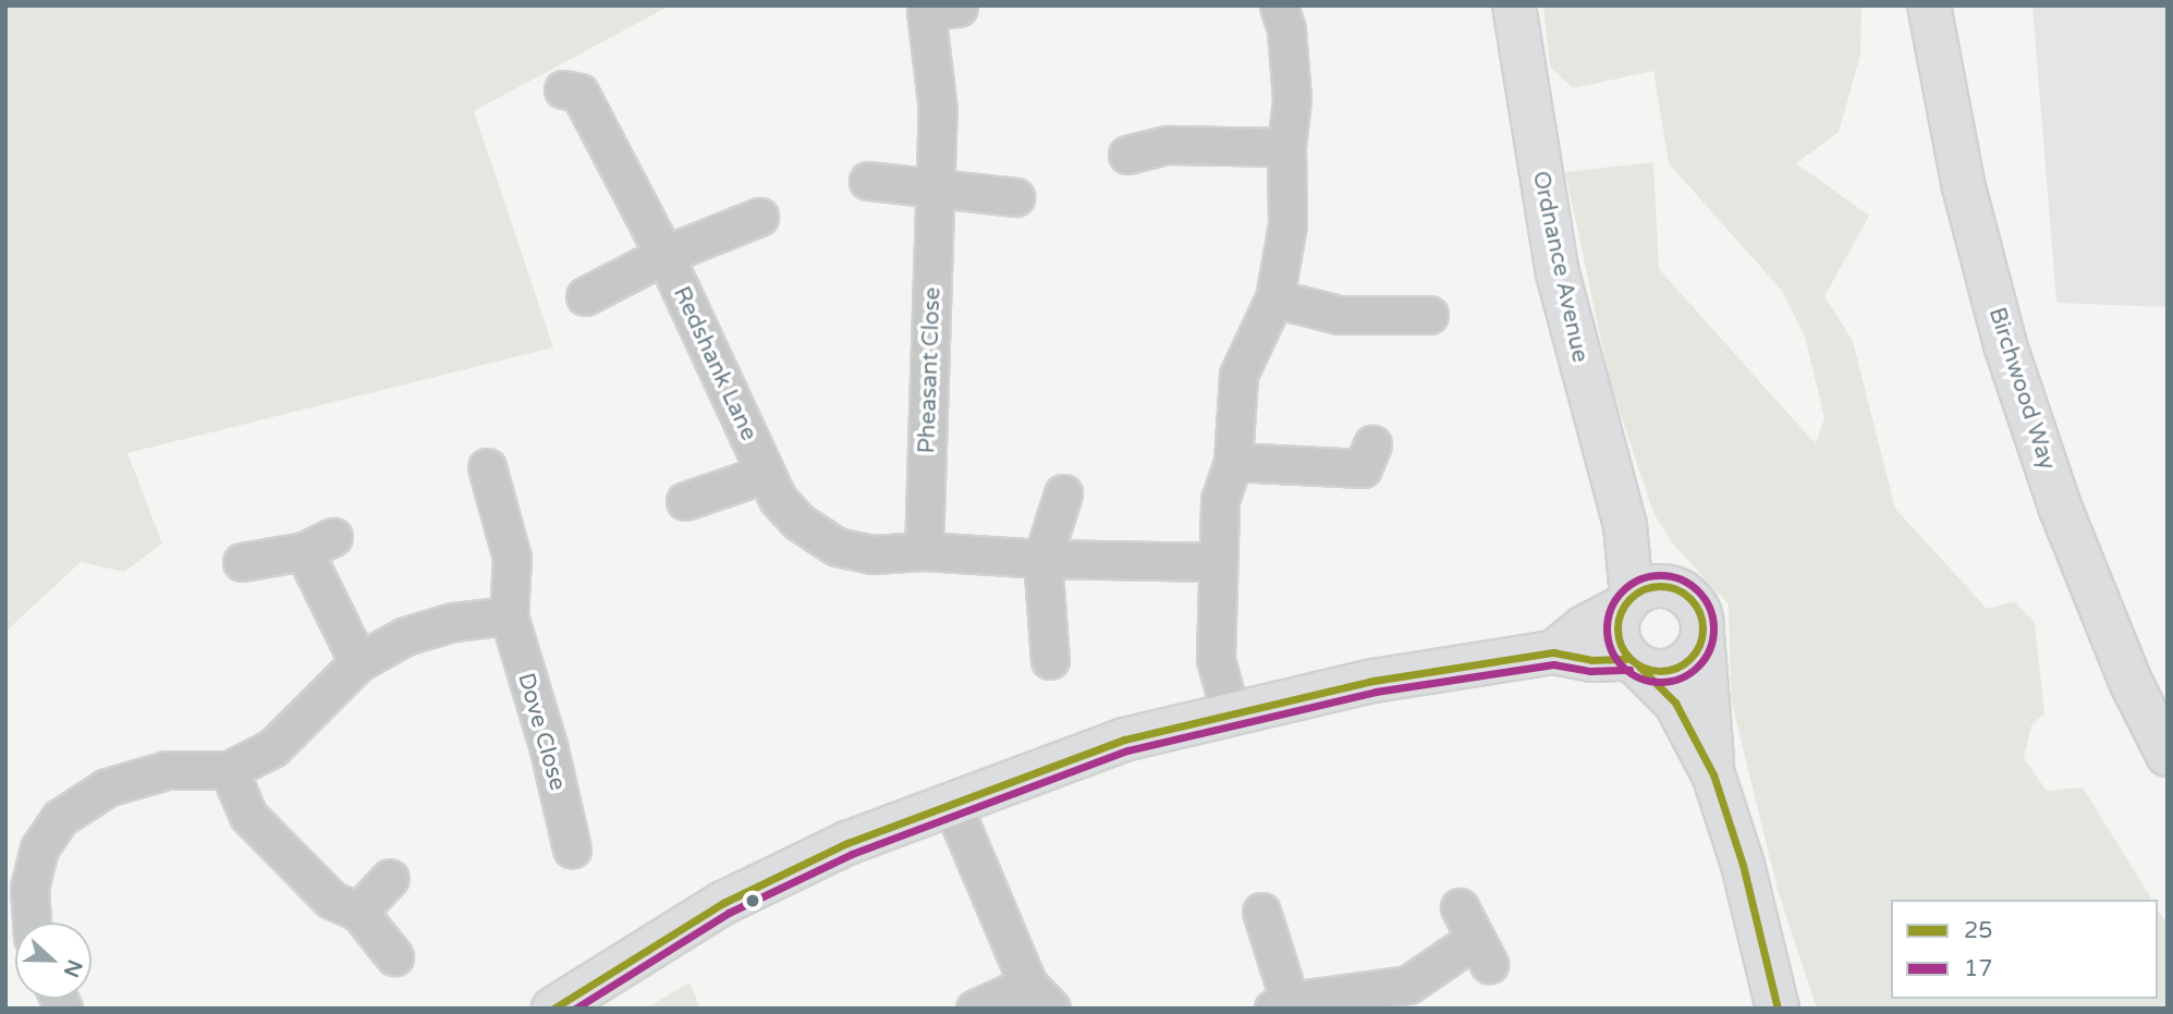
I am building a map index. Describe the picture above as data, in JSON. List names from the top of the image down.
{
  "streets": {
    "street": [
      "Ordnance Avenue",
      "Redshank Lane",
      "Pheasant Close",
      "Birchwood Way",
      "Dove Close"
    ]
  },
  "crossings": [
    ["Redshank Lane", "Pheasant Close"]
  ],
  "lines": ["transit line 17", "transit line 25"],
  "legend": ["25", "17"],
  "north": "right"
}
